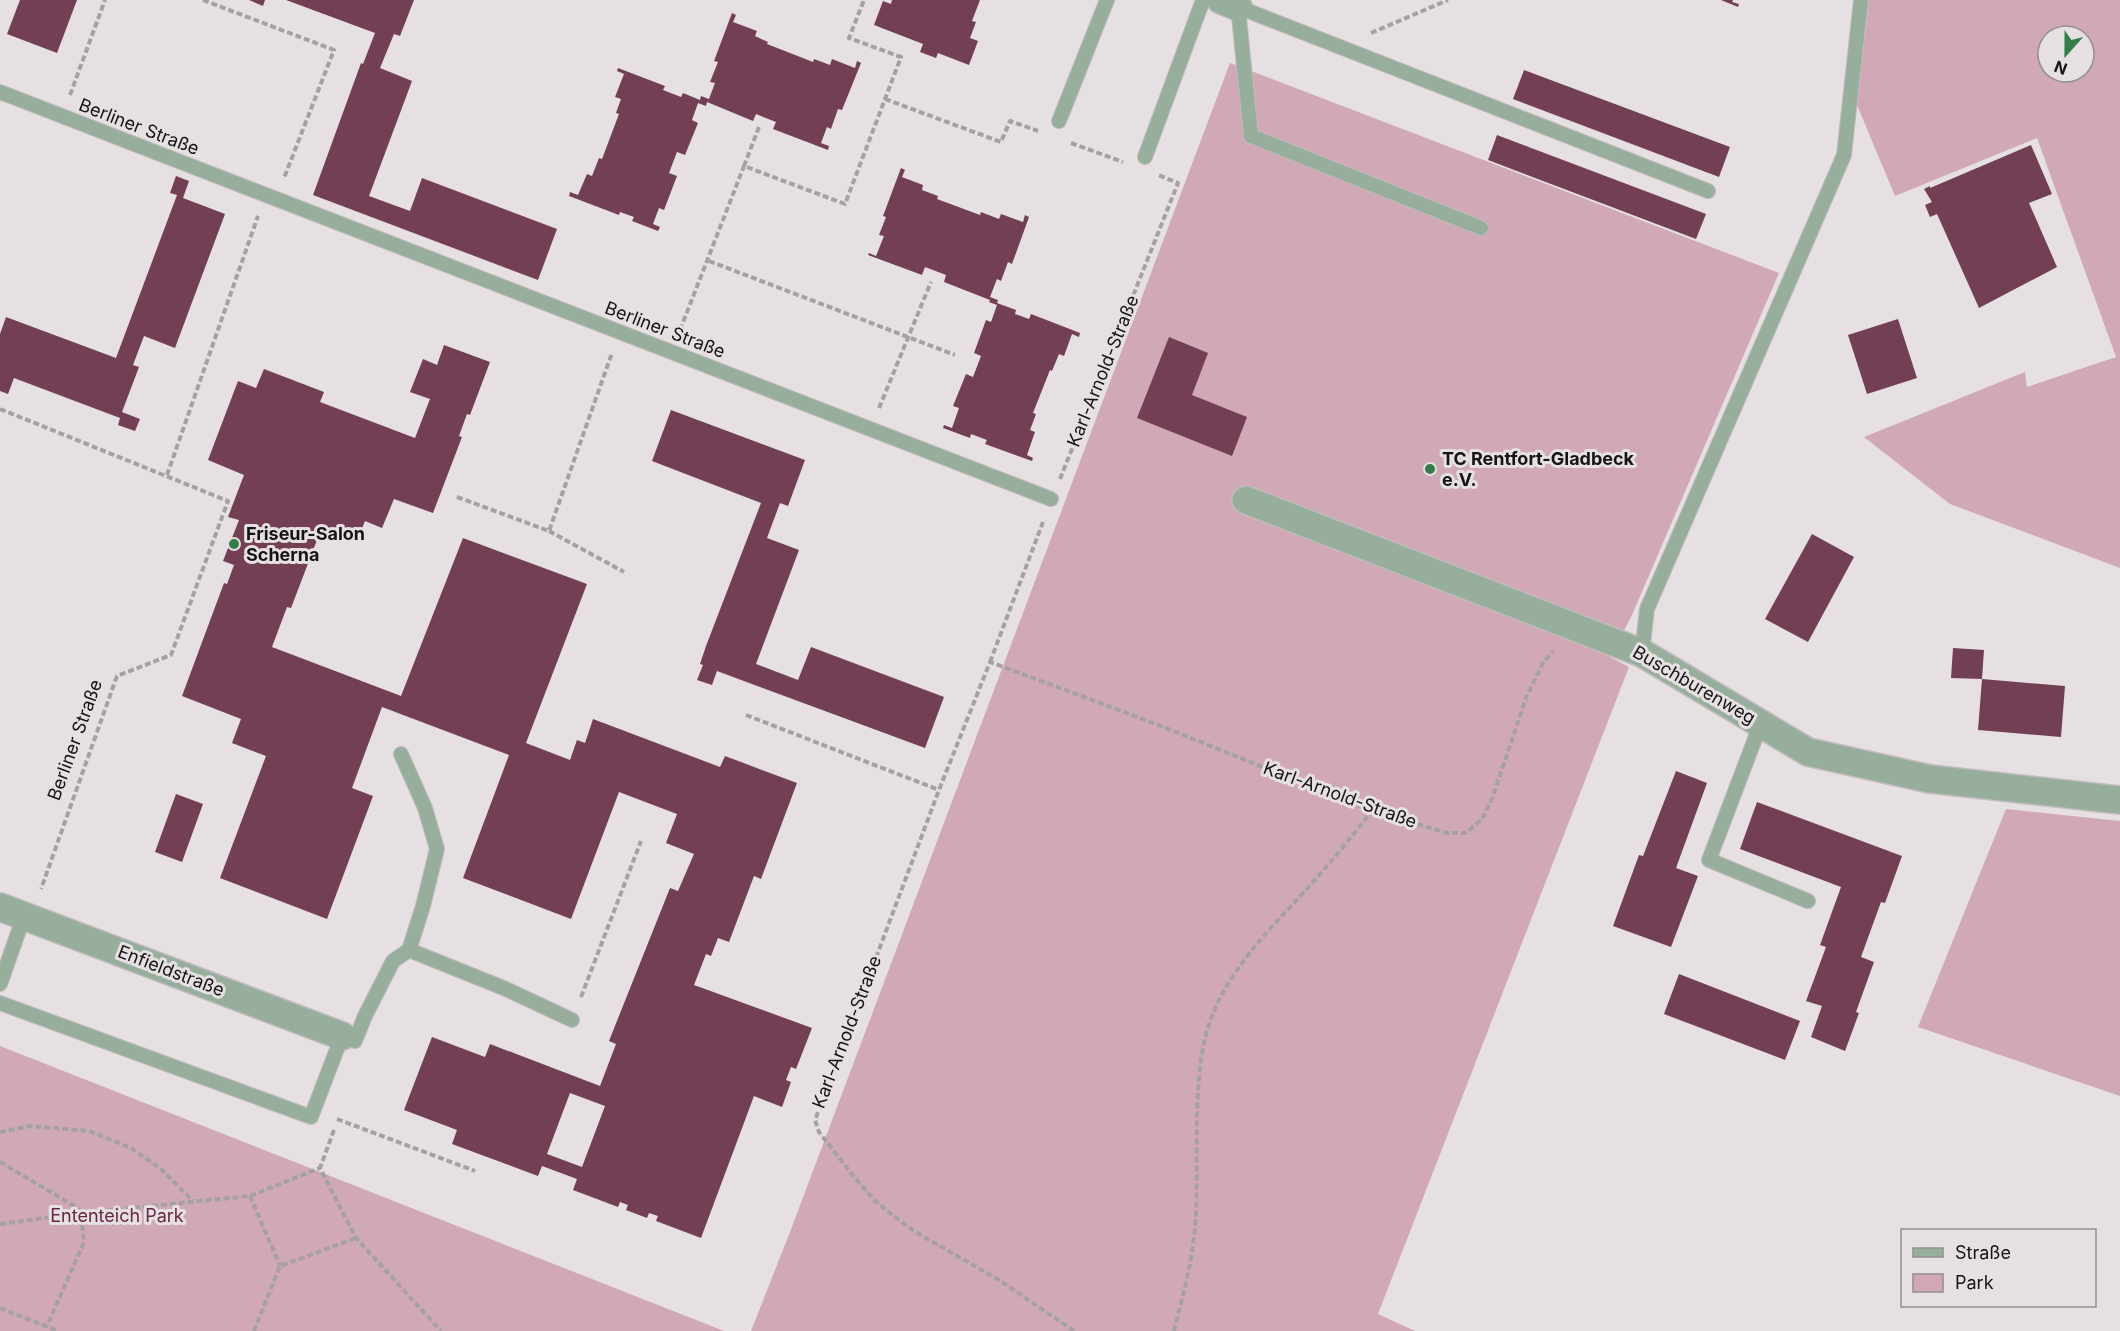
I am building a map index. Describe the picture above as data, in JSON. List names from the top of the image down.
{
  "streets": {
    "street": ["Buschburenweg", "Enfieldstraße"],
    "lane": ["Berliner Straße"],
    "path": ["Karl-Arnold-Straße"]
  },
  "crossings": [
    ["Berliner Straße", "Karl-Arnold-Straße"],
    ["Berliner Straße", "Enfieldstraße"],
    ["Karl-Arnold-Straße", "Buschburenweg"]
  ],
  "parks": ["Ententeich Park"],
  "places": ["TC Rentfort-Gladbeck e.V.", "Friseur-Salon Scherna"],
  "legend": ["Straße", "Park"],
  "north": "bottom"
}
